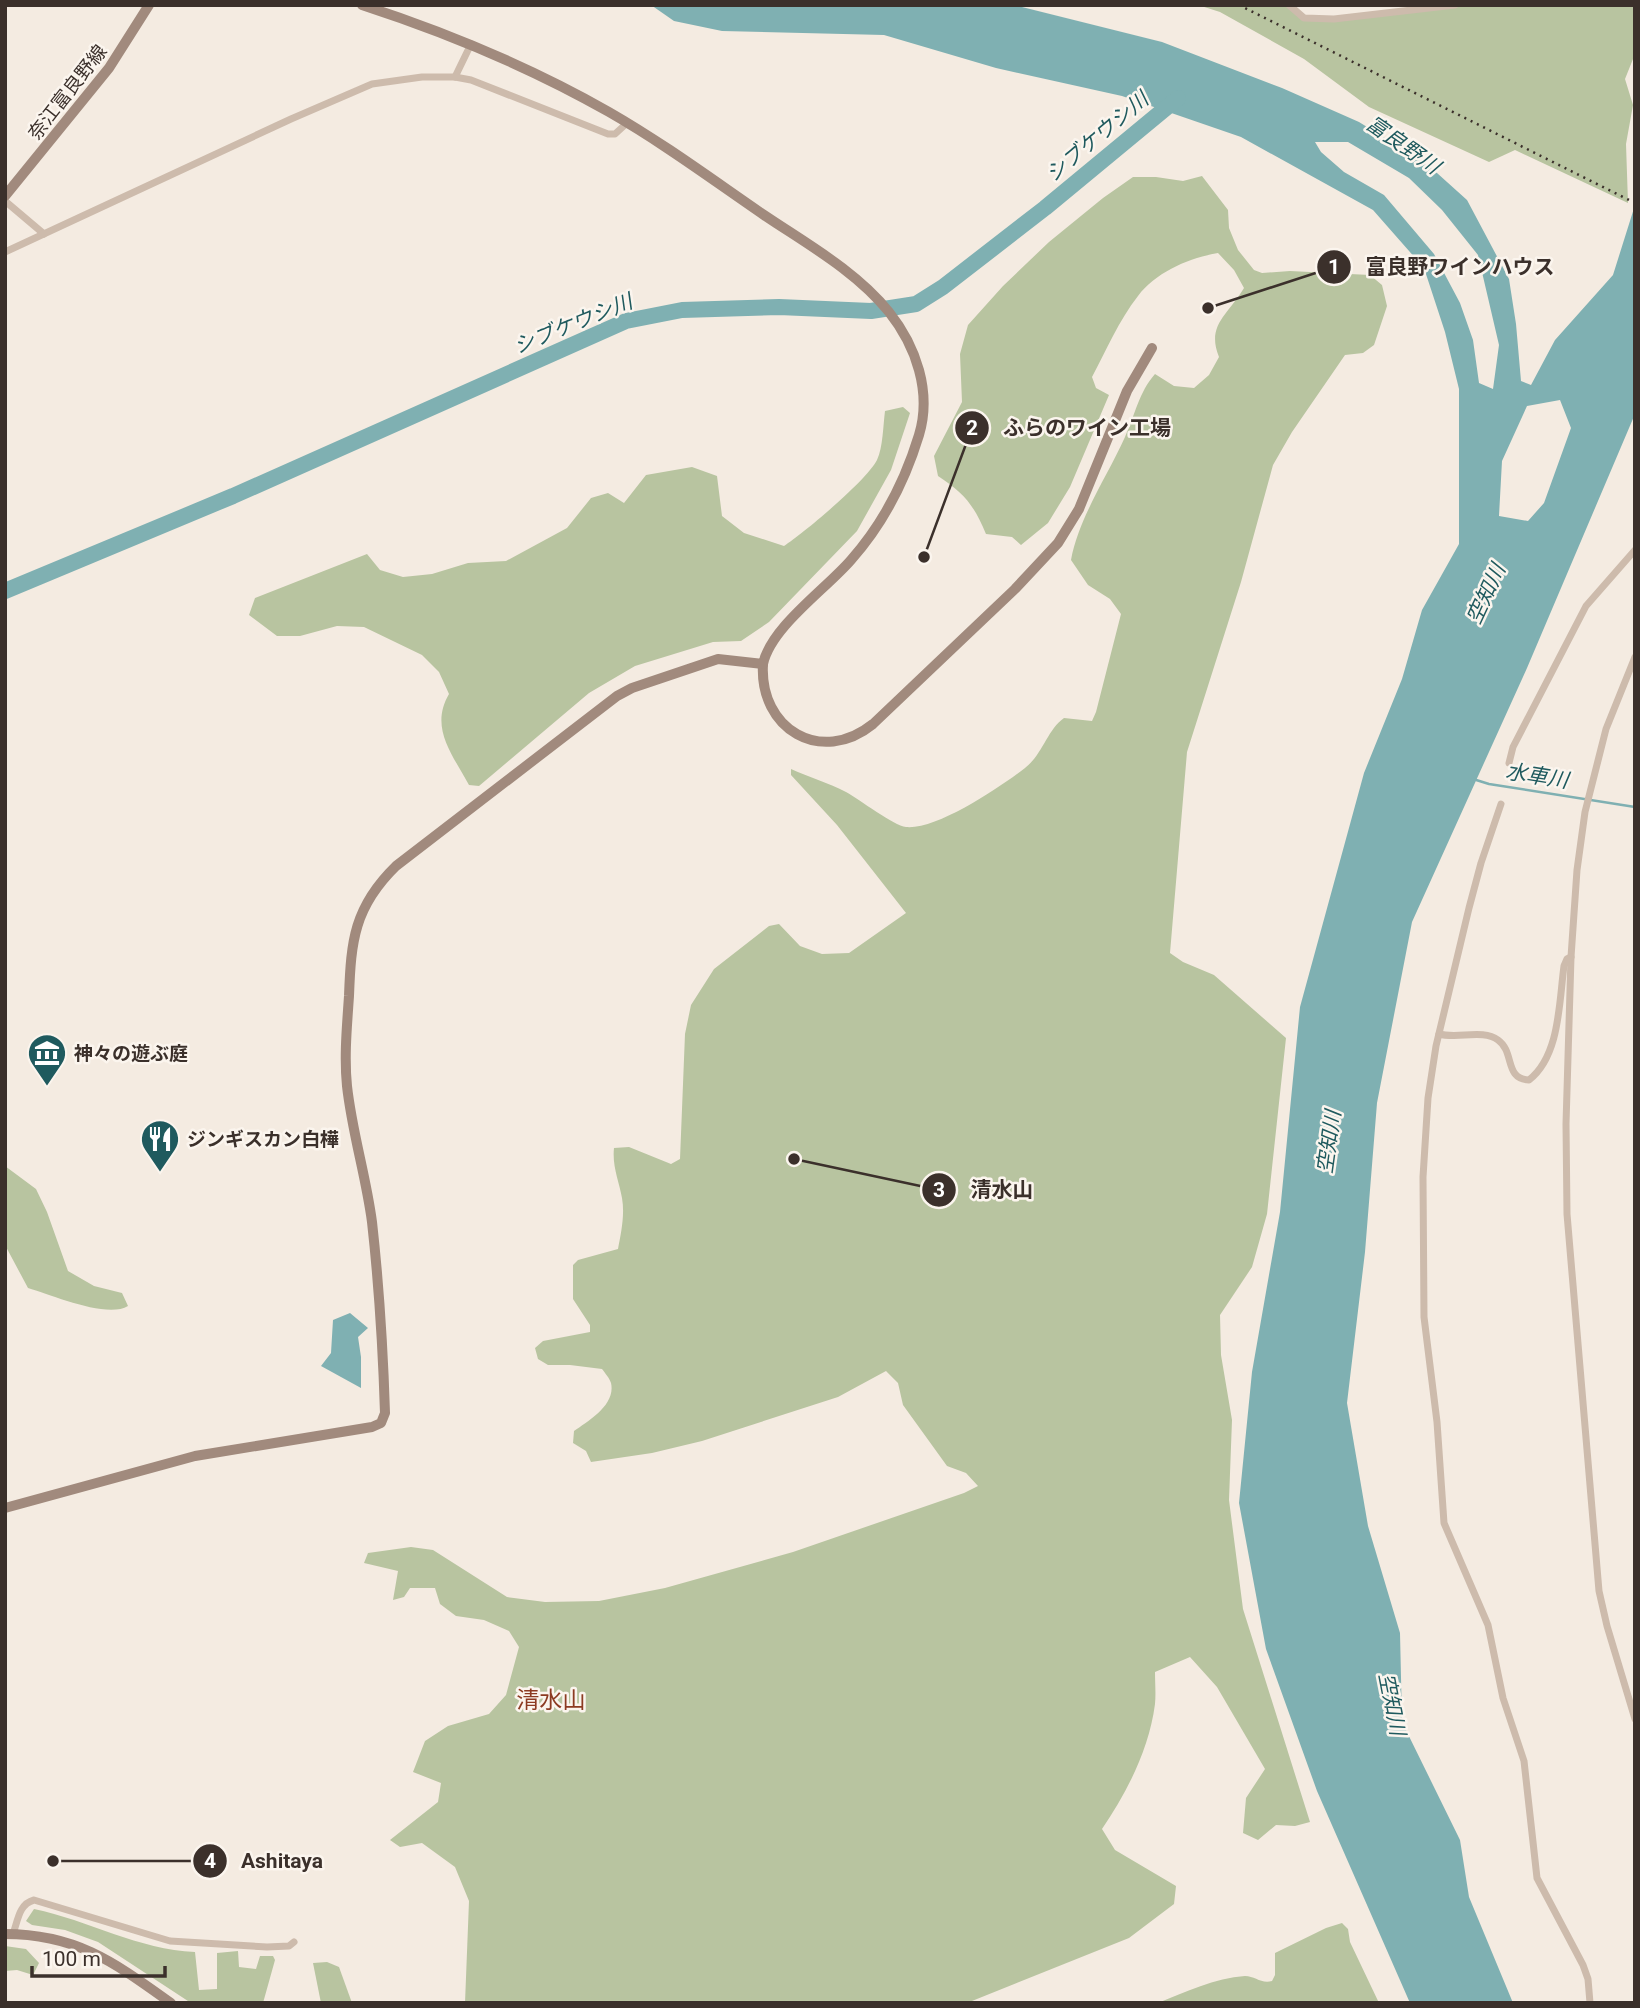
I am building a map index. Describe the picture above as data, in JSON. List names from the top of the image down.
{
  "streets": {
    "street": ["奈江富良野線"]
  },
  "districts": ["清水山"],
  "water": [
    "シブケウシ川",
    "富良野川",
    "空知川",
    "水車川"
  ],
  "places": {
    "other": [
      "富良野ワインハウス",
      "ふらのワイン工場",
      "清水山",
      "Ashitaya"
    ],
    "museum": ["神々の遊ぶ庭"],
    "restaurant": ["ジンギスカン白樺"]
  },
  "scale_bar": "100 m"
}
